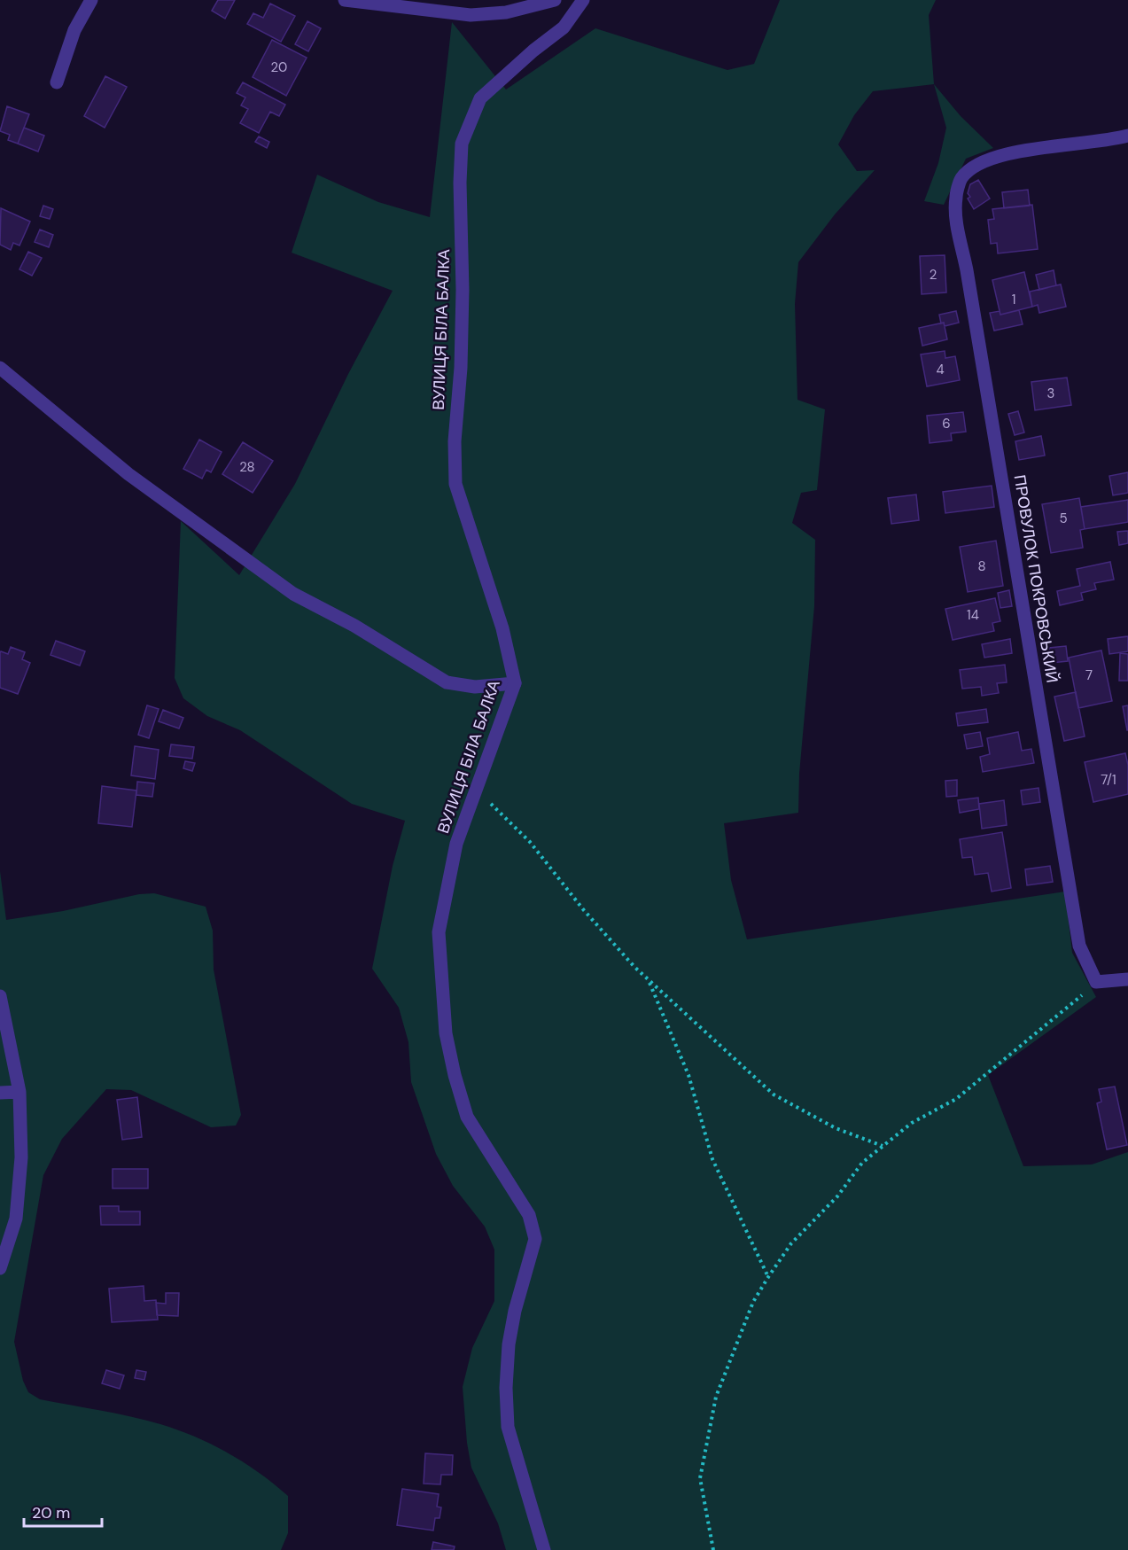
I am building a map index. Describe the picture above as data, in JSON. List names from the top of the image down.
{
  "streets": {
    "street": ["ВУЛИЦЯ БІЛА БАЛКА", "ПРОВУЛОК ПОКРОВСЬКИЙ"]
  },
  "house_numbers": [
    "20",
    "2",
    "1",
    "4",
    "3",
    "6",
    "28",
    "5",
    "8",
    "14",
    "7",
    "7/1"
  ],
  "scale_bar": "20 m"
}
